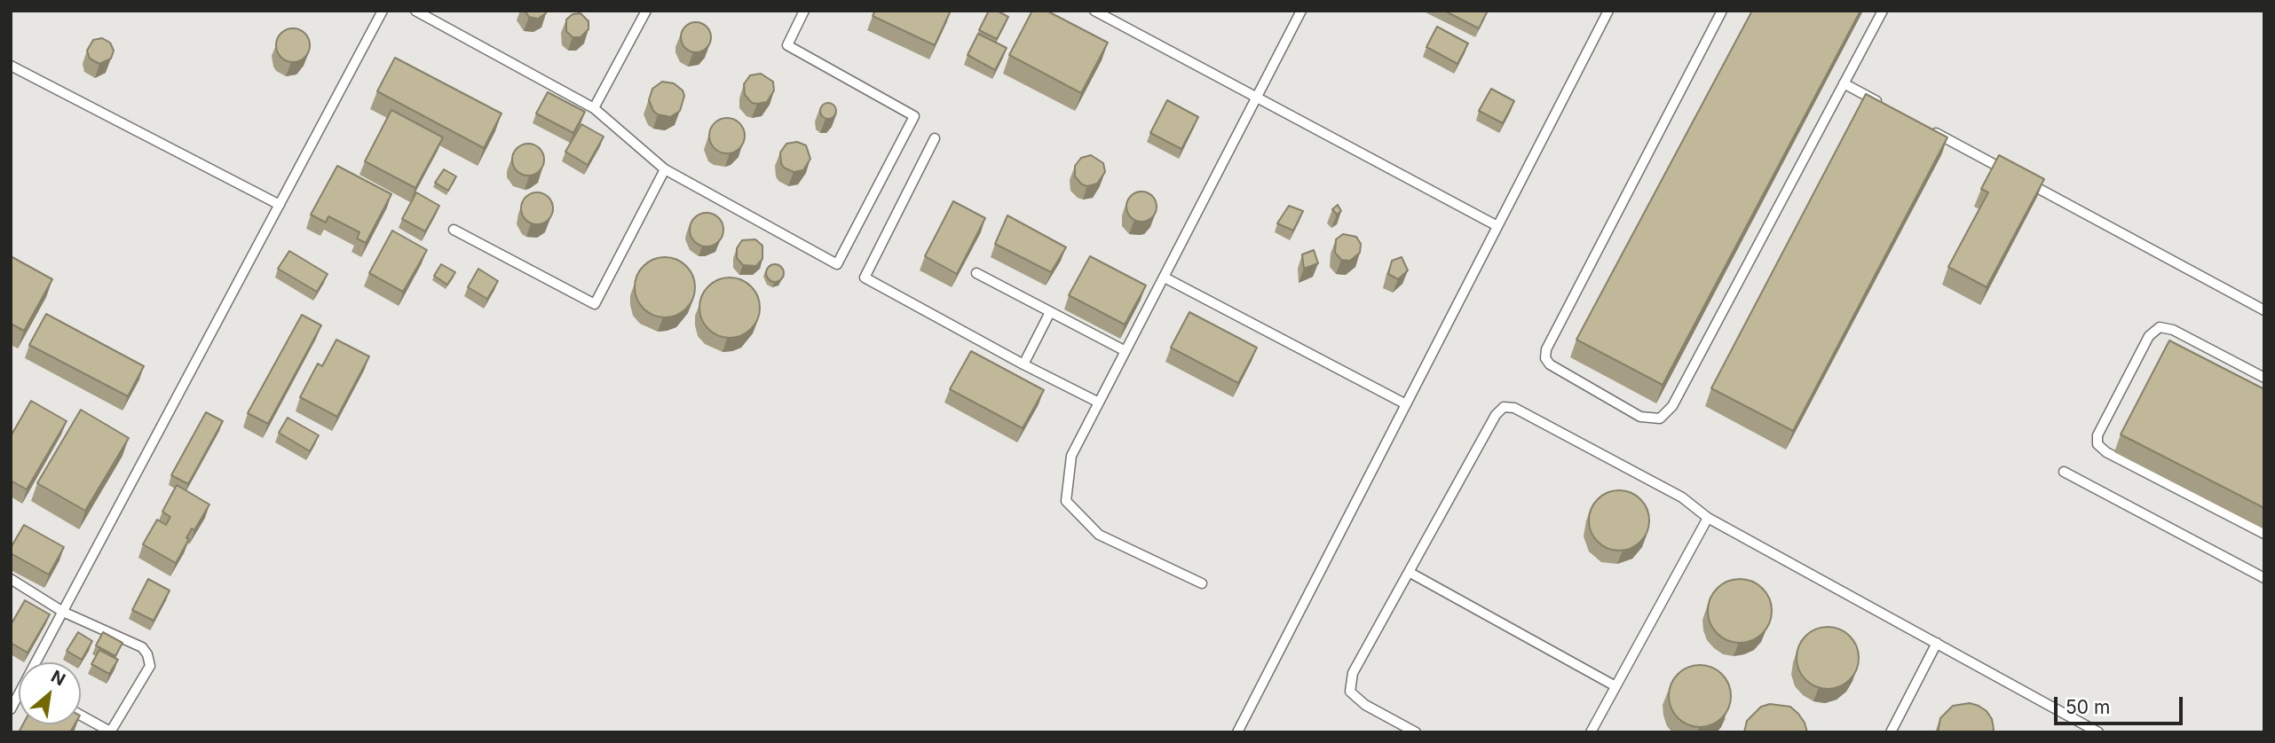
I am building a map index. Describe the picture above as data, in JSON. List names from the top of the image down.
{
  "scale_bar": "50 m",
  "north": "top right"
}
